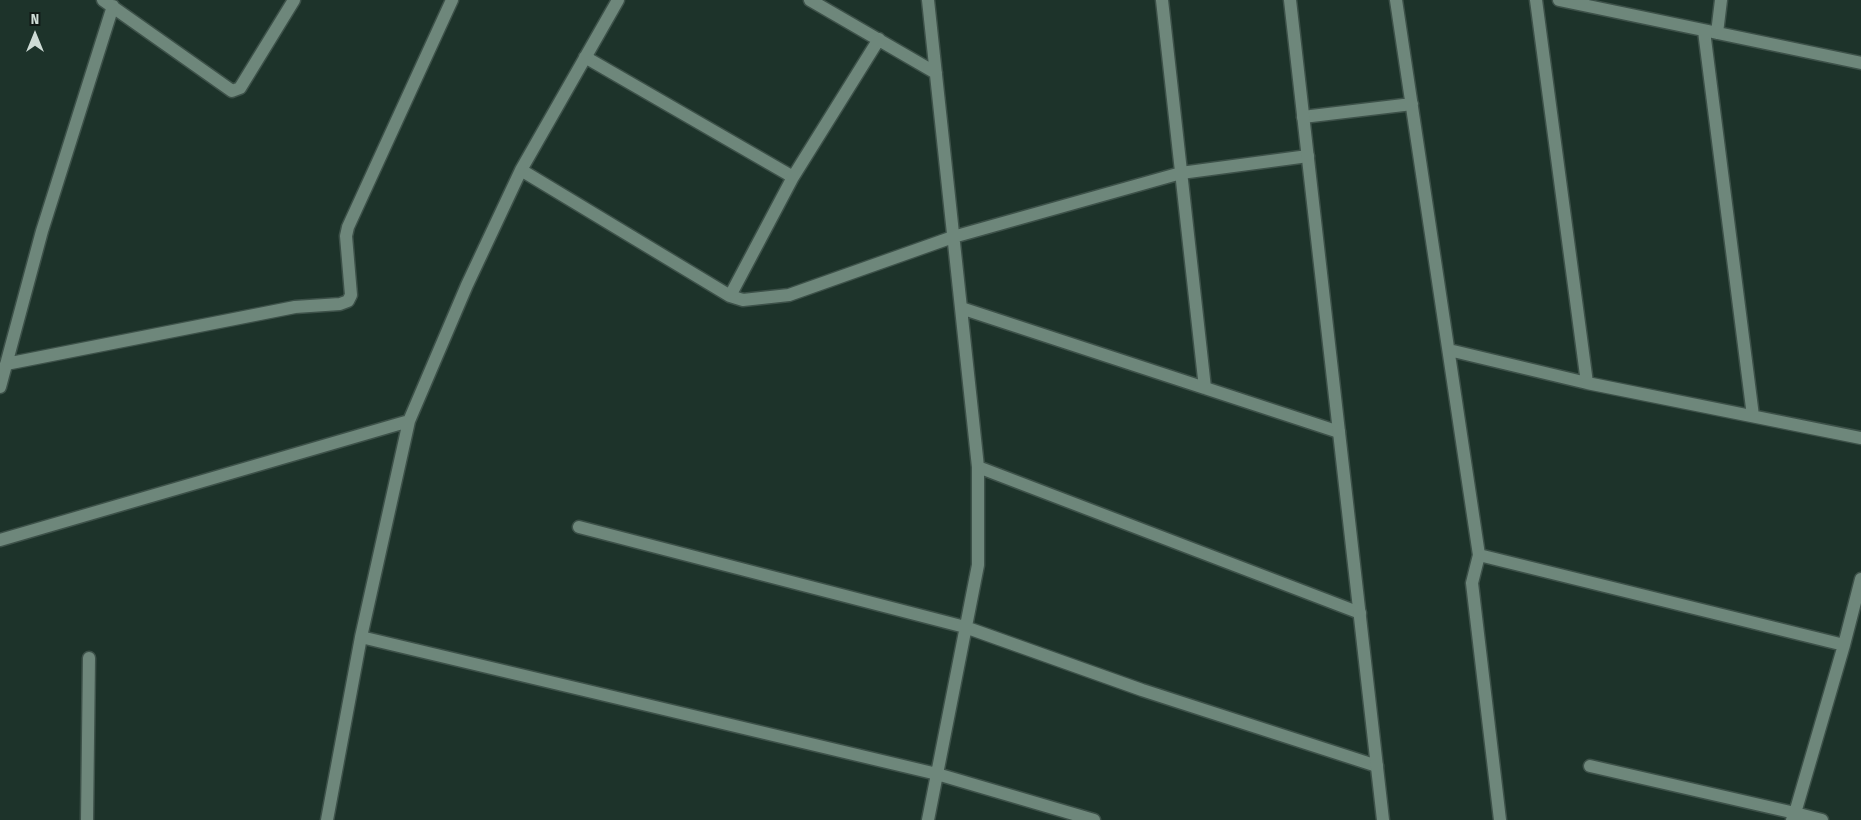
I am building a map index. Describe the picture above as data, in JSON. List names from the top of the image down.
{
  "north": "top"
}
